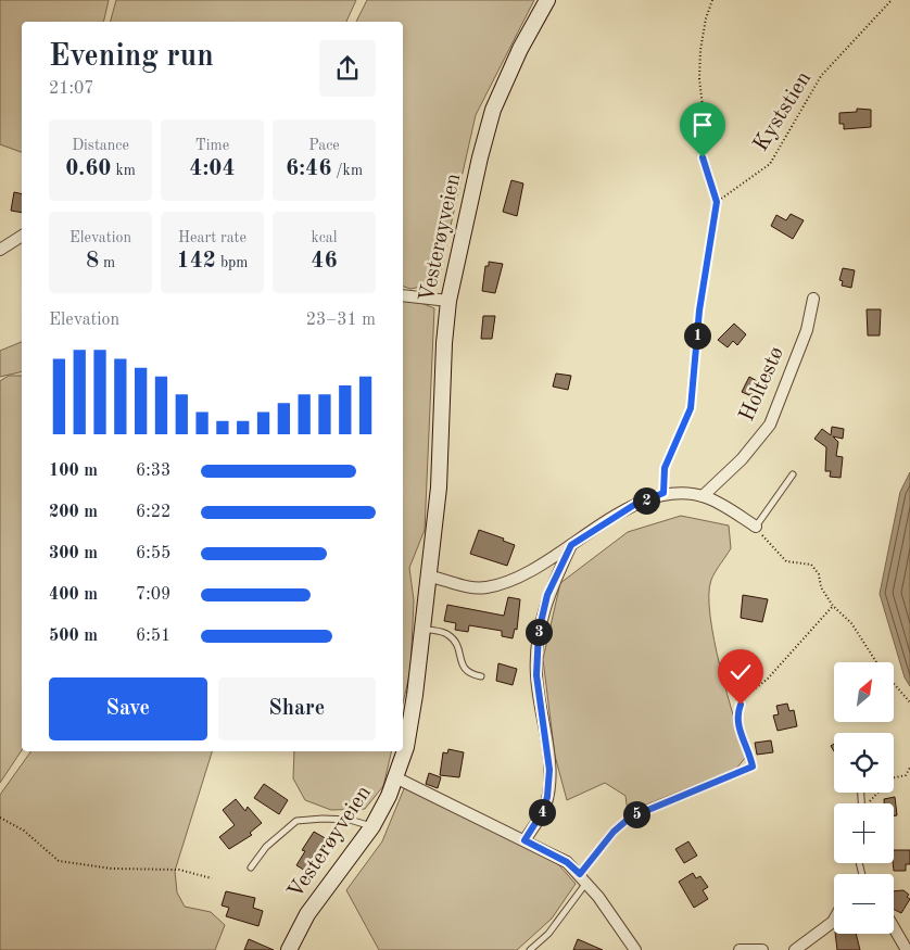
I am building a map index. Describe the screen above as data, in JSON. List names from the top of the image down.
{
  "streets": {
    "main road": ["Vesterøyveien"],
    "street": ["Holtestø"],
    "path": ["Kyststien"]
  },
  "north": "top right",
  "page": {
    "heading": ["Evening run", "21:07"],
    "stats": [
      ["Distance", "0.60 km"],
      ["Time", "4:04"],
      ["Pace", "6:46 /km"],
      ["Elevation", "8 m"],
      ["Heart rate", "142 bpm"],
      ["kcal", "46"]
    ],
    "chart": ["Elevation", "23–31 m"],
    "pins": [
      "1",
      "2",
      "3",
      "4",
      "5"
    ],
    "list": [
      {
        "name": "100 m",
        "note": "6:33"
      },
      {
        "name": "200 m",
        "note": "6:22"
      },
      {
        "name": "300 m",
        "note": "6:55"
      },
      {
        "name": "400 m",
        "note": "7:09"
      },
      {
        "name": "500 m",
        "note": "6:51"
      }
    ],
    "map_buttons": ["+", "−"],
    "buttons": ["Save", "Share"]
  }
}
